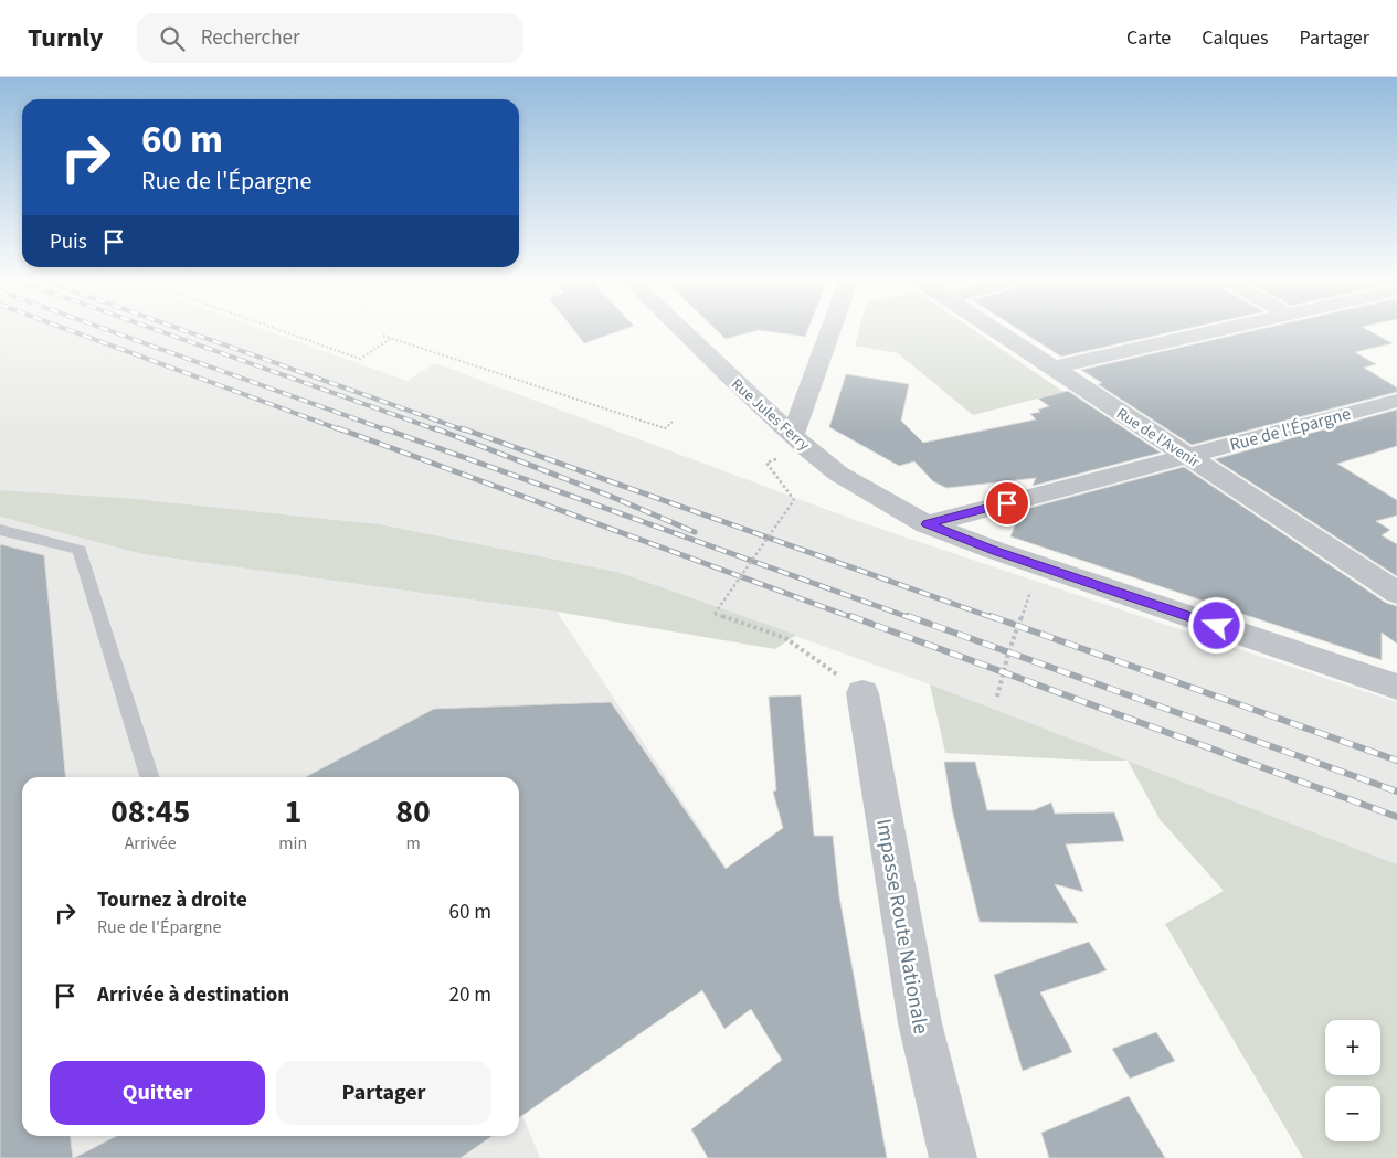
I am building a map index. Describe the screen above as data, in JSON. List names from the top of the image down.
{
  "streets": {
    "street": [
      "Rue Jules Ferry",
      "Rue de l'Épargne",
      "Rue de l'Avenir",
      "Impasse Route Nationale"
    ]
  },
  "crossings": [
    ["Rue Jules Ferry", "Rue de l'Épargne"],
    ["Rue de l'Épargne", "Rue de l'Avenir"]
  ],
  "page": {
    "header": "Turnly",
    "search": "Rechercher",
    "nav": ["Carte", "Calques", "Partager"],
    "turn": ["60 m", "Rue de l'Épargne"],
    "then": "Puis",
    "eta": [
      "08:45",
      "Arrivée",
      "1",
      "min",
      "80",
      "m"
    ],
    "list": [
      {
        "name": "Tournez à droite",
        "note": "Rue de l'Épargne",
        "value": "60 m"
      },
      {
        "name": "Arrivée à destination",
        "value": "20 m"
      }
    ],
    "map_buttons": ["+", "−"],
    "buttons": ["Quitter", "Partager"]
  }
}
